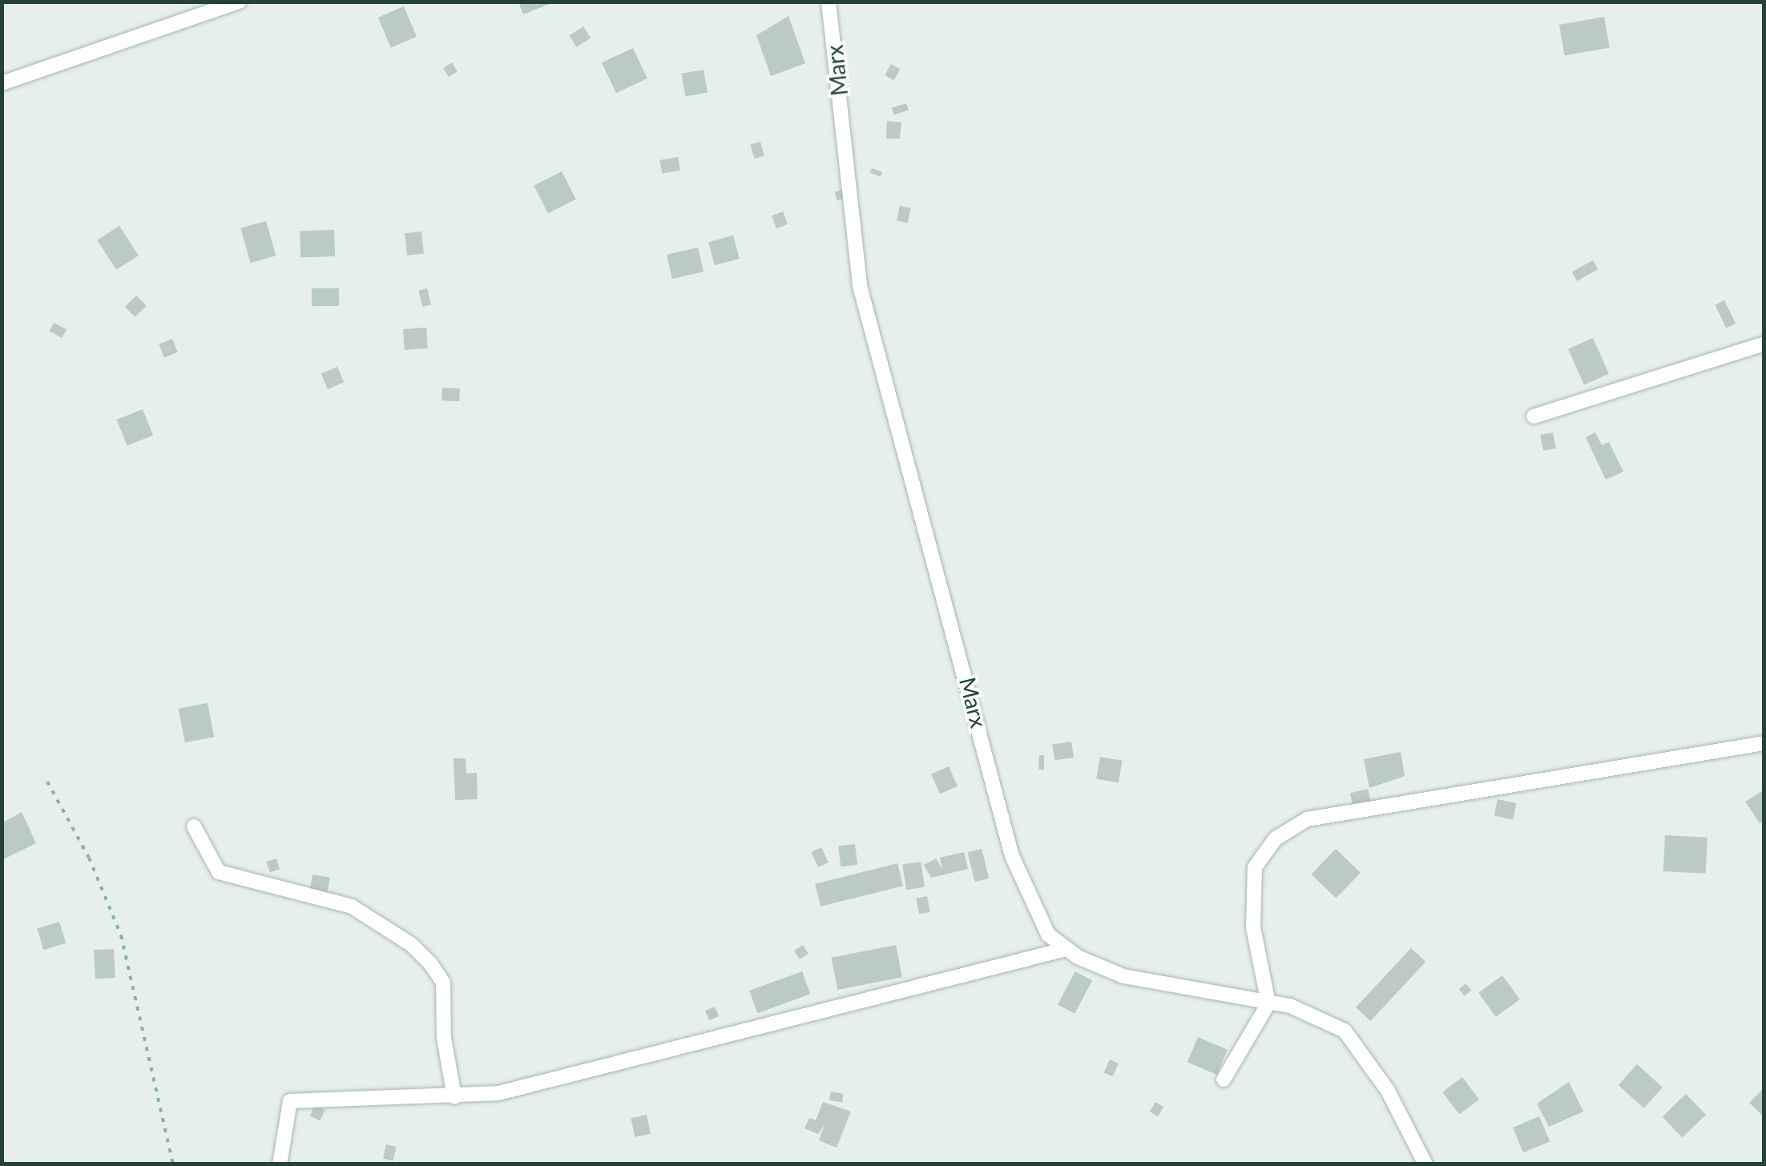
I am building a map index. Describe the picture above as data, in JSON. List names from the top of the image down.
{
  "streets": {
    "street": ["Marx"]
  }
}
